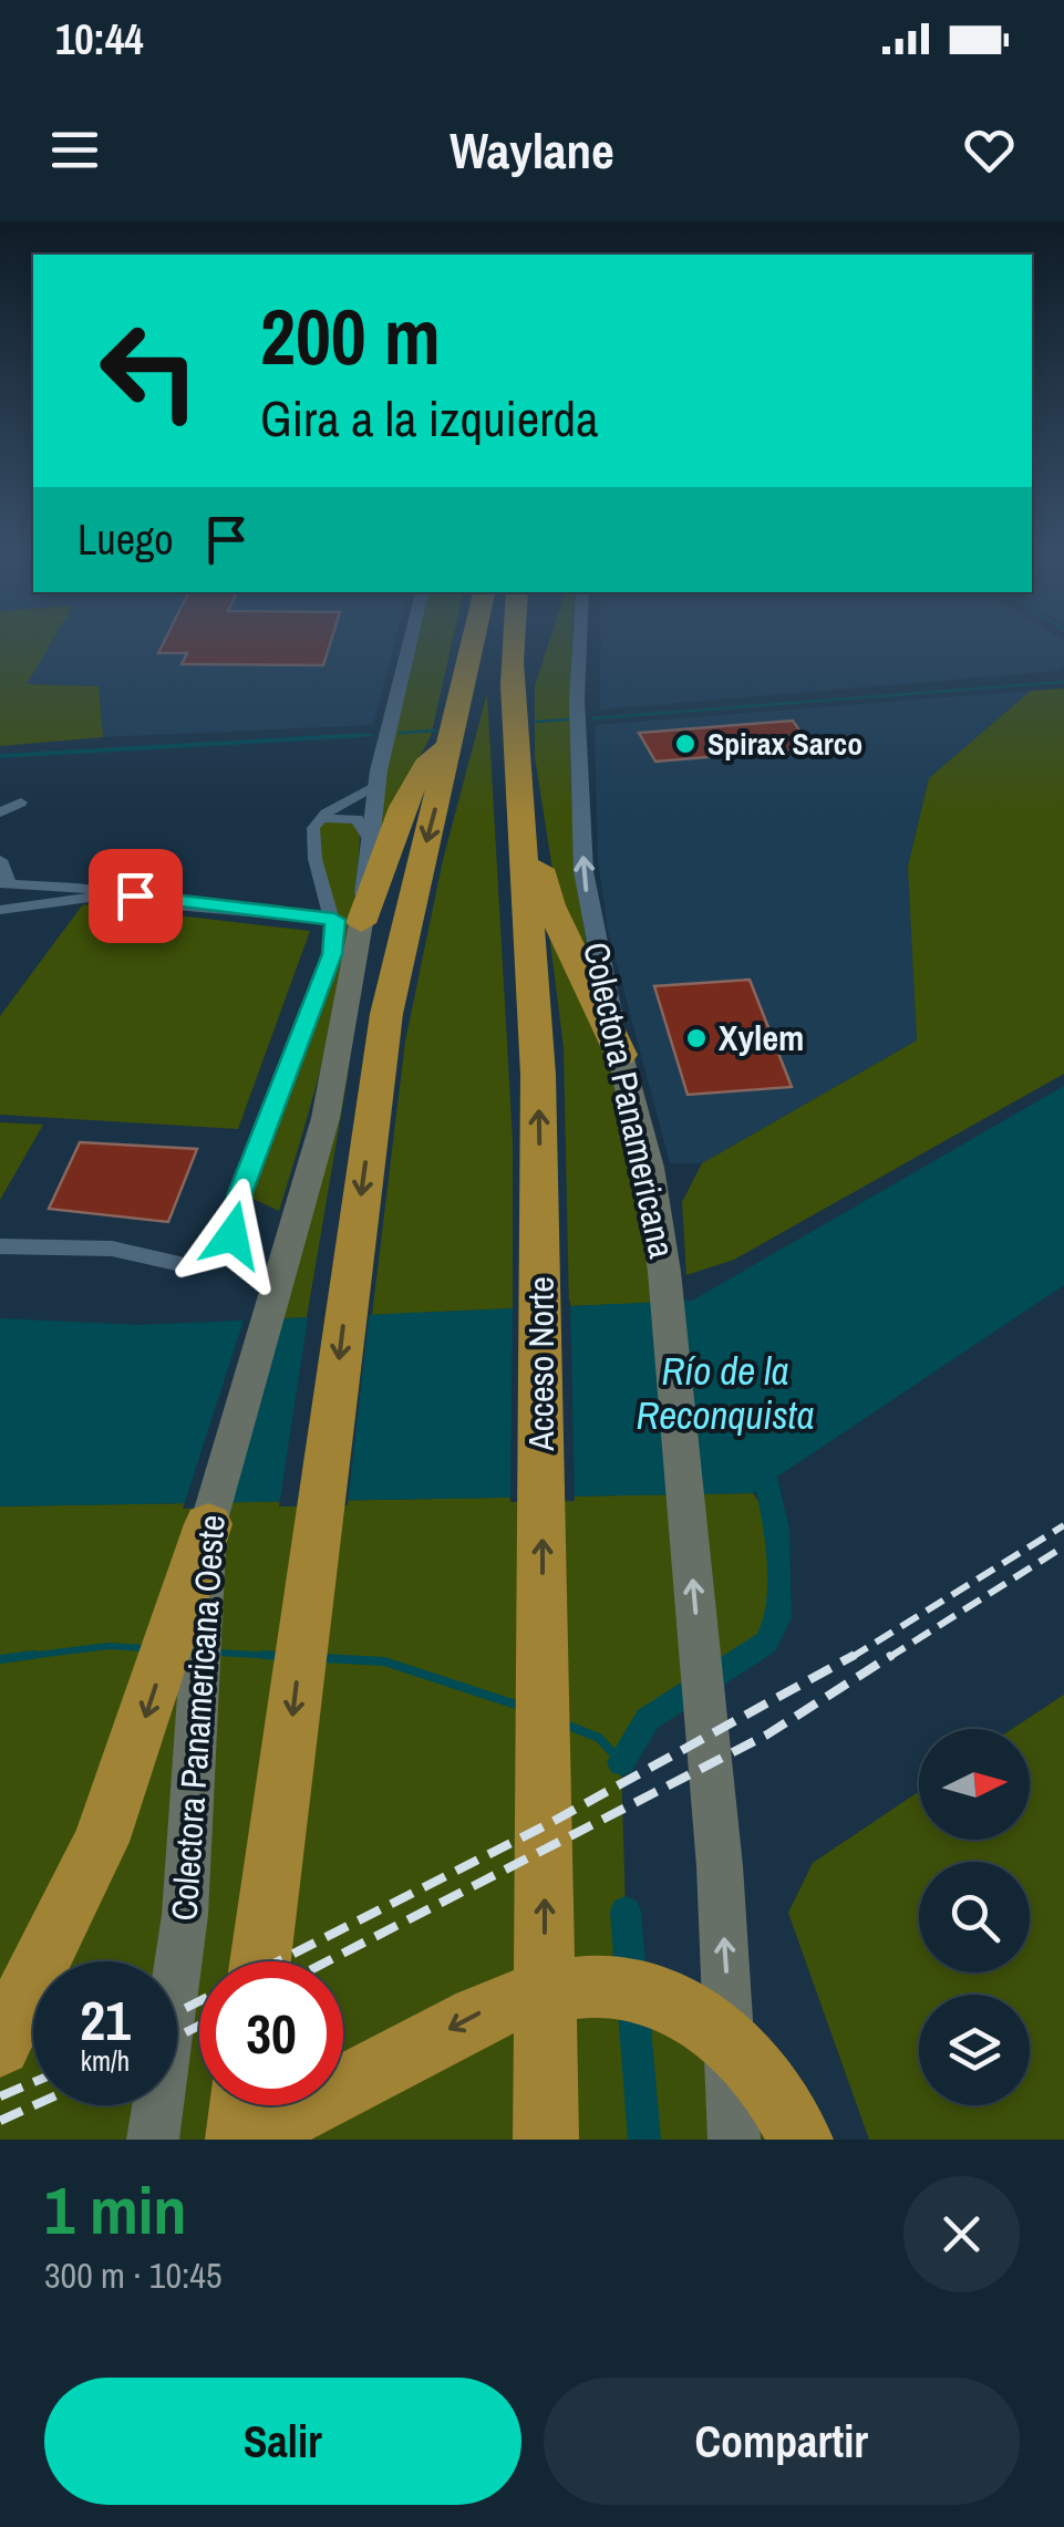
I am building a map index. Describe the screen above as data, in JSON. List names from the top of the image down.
{
  "streets": {
    "highway": ["Acceso Norte"],
    "main road": ["Colectora Panamericana", "Colectora Panamericana Oeste"]
  },
  "one_way": ["Colectora Panamericana"],
  "water": ["Río de la Reconquista"],
  "places": ["Spirax Sarco", "Xylem"],
  "north": "right",
  "page": {
    "status": "10:44",
    "header": "Waylane",
    "turn": ["200 m", "Gira a la izquierda"],
    "then": "Luego",
    "speed": "21 km/h",
    "limit": "30",
    "heading": ["1 min", "300 m · 10:45"],
    "buttons": ["Salir", "Compartir"]
  }
}
